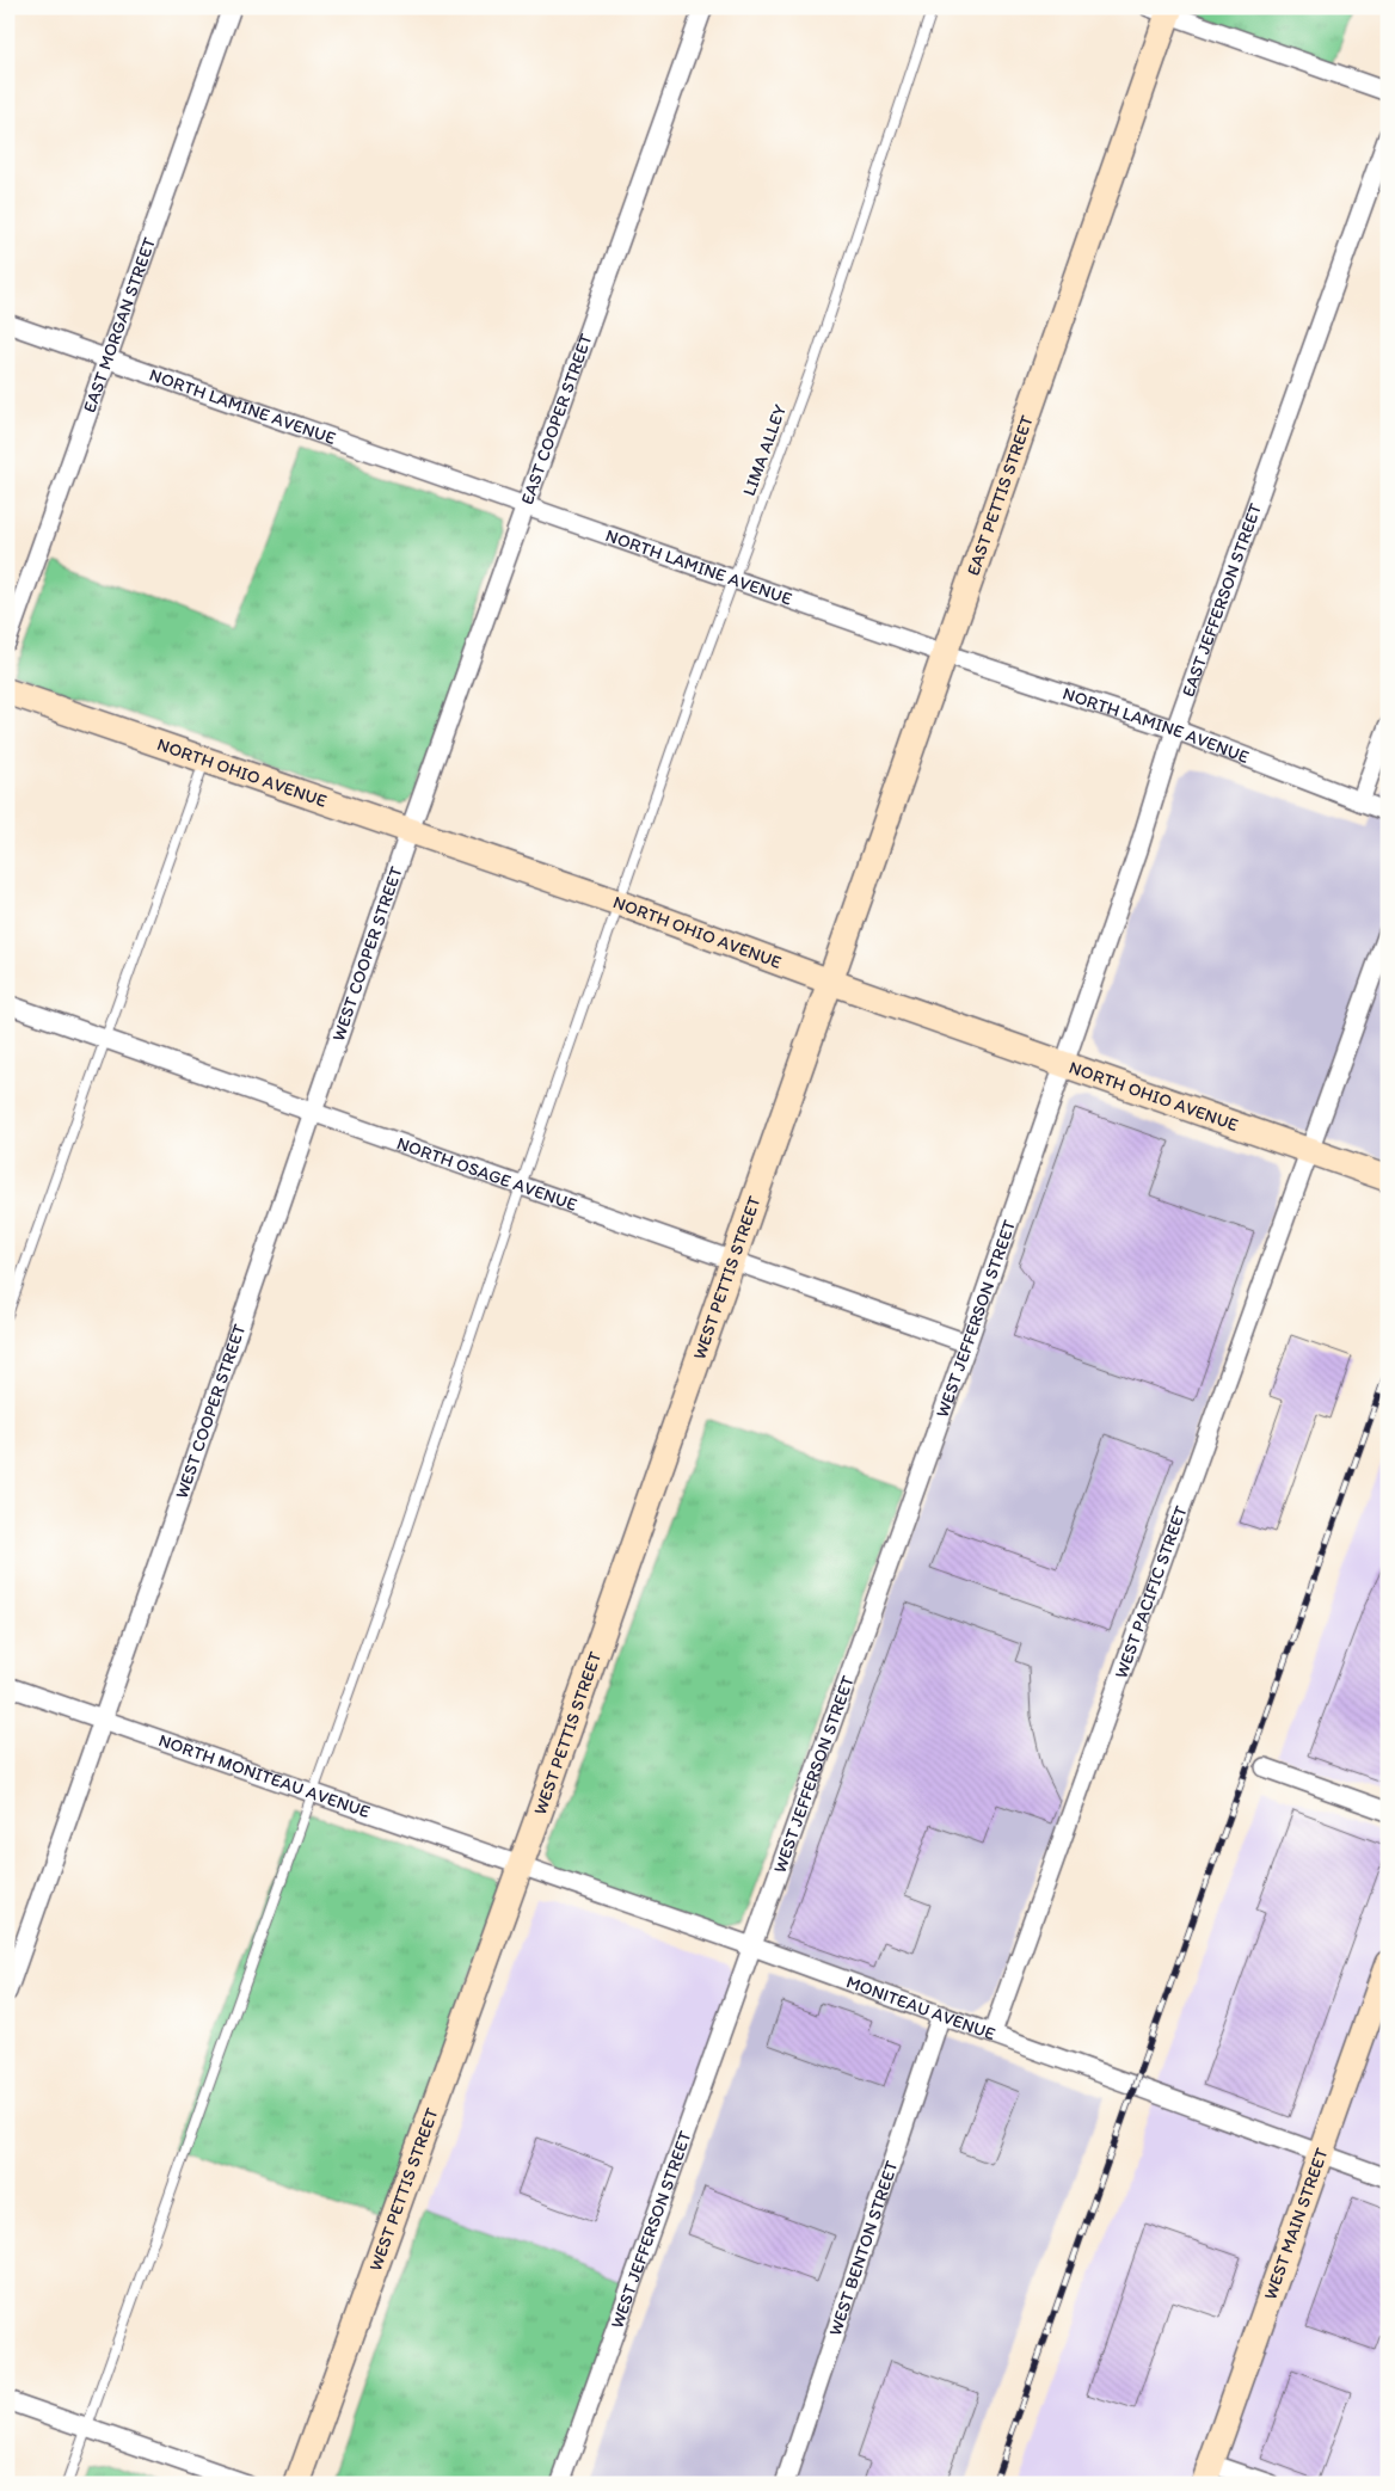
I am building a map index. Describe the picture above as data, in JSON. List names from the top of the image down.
{
  "streets": {
    "street": [
      "EAST MORGAN STREET",
      "NORTH LAMINE AVENUE",
      "EAST COOPER STREET",
      "EAST PETTIS STREET",
      "EAST JEFFERSON STREET",
      "NORTH OHIO AVENUE",
      "WEST COOPER STREET",
      "NORTH OSAGE AVENUE",
      "WEST PETTIS STREET",
      "WEST JEFFERSON STREET",
      "WEST PACIFIC STREET",
      "NORTH MONITEAU AVENUE",
      "MONITEAU AVENUE",
      "WEST MAIN STREET",
      "WEST BENTON STREET"
    ],
    "lane": ["LIMA ALLEY"]
  },
  "crossings": [
    ["EAST MORGAN STREET", "NORTH LAMINE AVENUE"],
    ["NORTH LAMINE AVENUE", "EAST COOPER STREET"],
    ["NORTH LAMINE AVENUE", "LIMA ALLEY"],
    ["NORTH LAMINE AVENUE", "EAST PETTIS STREET"],
    ["NORTH LAMINE AVENUE", "EAST JEFFERSON STREET"],
    ["EAST COOPER STREET", "NORTH OHIO AVENUE"],
    ["EAST COOPER STREET", "WEST COOPER STREET"],
    ["LIMA ALLEY", "NORTH OHIO AVENUE"],
    ["LIMA ALLEY", "NORTH OSAGE AVENUE"],
    ["LIMA ALLEY", "NORTH MONITEAU AVENUE"],
    ["EAST PETTIS STREET", "NORTH OHIO AVENUE"],
    ["EAST PETTIS STREET", "WEST PETTIS STREET"],
    ["EAST JEFFERSON STREET", "NORTH OHIO AVENUE"],
    ["EAST JEFFERSON STREET", "WEST JEFFERSON STREET"],
    ["NORTH OHIO AVENUE", "WEST COOPER STREET"],
    ["NORTH OHIO AVENUE", "WEST PETTIS STREET"],
    ["NORTH OHIO AVENUE", "WEST JEFFERSON STREET"],
    ["NORTH OHIO AVENUE", "WEST PACIFIC STREET"],
    ["WEST COOPER STREET", "NORTH OSAGE AVENUE"],
    ["WEST COOPER STREET", "NORTH MONITEAU AVENUE"],
    ["NORTH OSAGE AVENUE", "WEST PETTIS STREET"],
    ["NORTH OSAGE AVENUE", "WEST JEFFERSON STREET"],
    ["WEST PETTIS STREET", "NORTH MONITEAU AVENUE"],
    ["WEST PETTIS STREET", "MONITEAU AVENUE"],
    ["WEST JEFFERSON STREET", "MONITEAU AVENUE"],
    ["WEST PACIFIC STREET", "MONITEAU AVENUE"],
    ["NORTH MONITEAU AVENUE", "MONITEAU AVENUE"],
    ["MONITEAU AVENUE", "WEST MAIN STREET"],
    ["MONITEAU AVENUE", "WEST BENTON STREET"]
  ]
}
